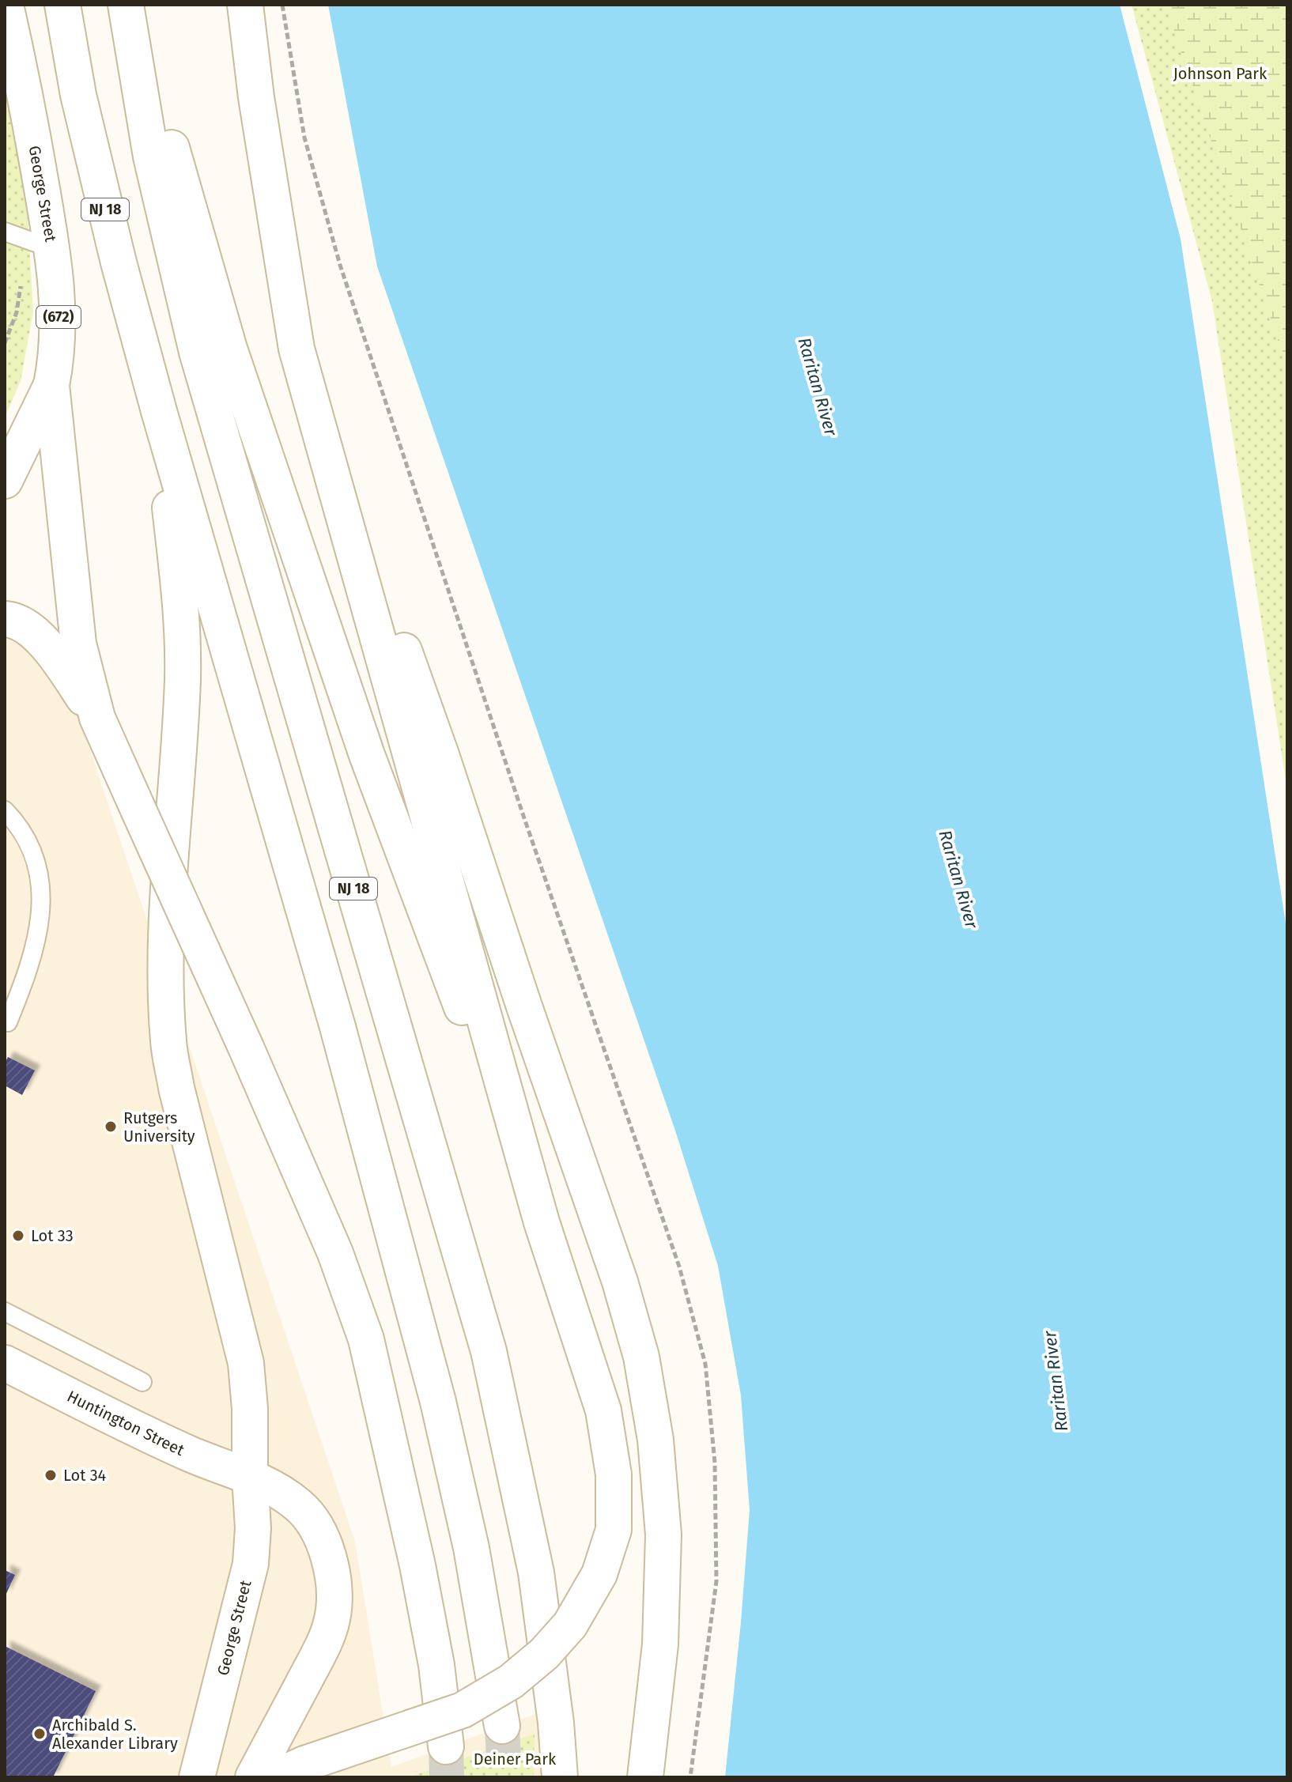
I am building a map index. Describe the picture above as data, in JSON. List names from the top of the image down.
{
  "streets": {
    "main road": [
      "George Street",
      "NJ 18",
      "(672)",
      "Huntington Street"
    ]
  },
  "crossings": [
    ["George Street", "NJ 18"],
    ["George Street", "Huntington Street"]
  ],
  "water": ["Raritan River"],
  "parks": ["Johnson Park", "Deiner Park"],
  "places": [
    "Rutgers University",
    "Lot 33",
    "Lot 34",
    "Archibald S. Alexander Library"
  ]
}
